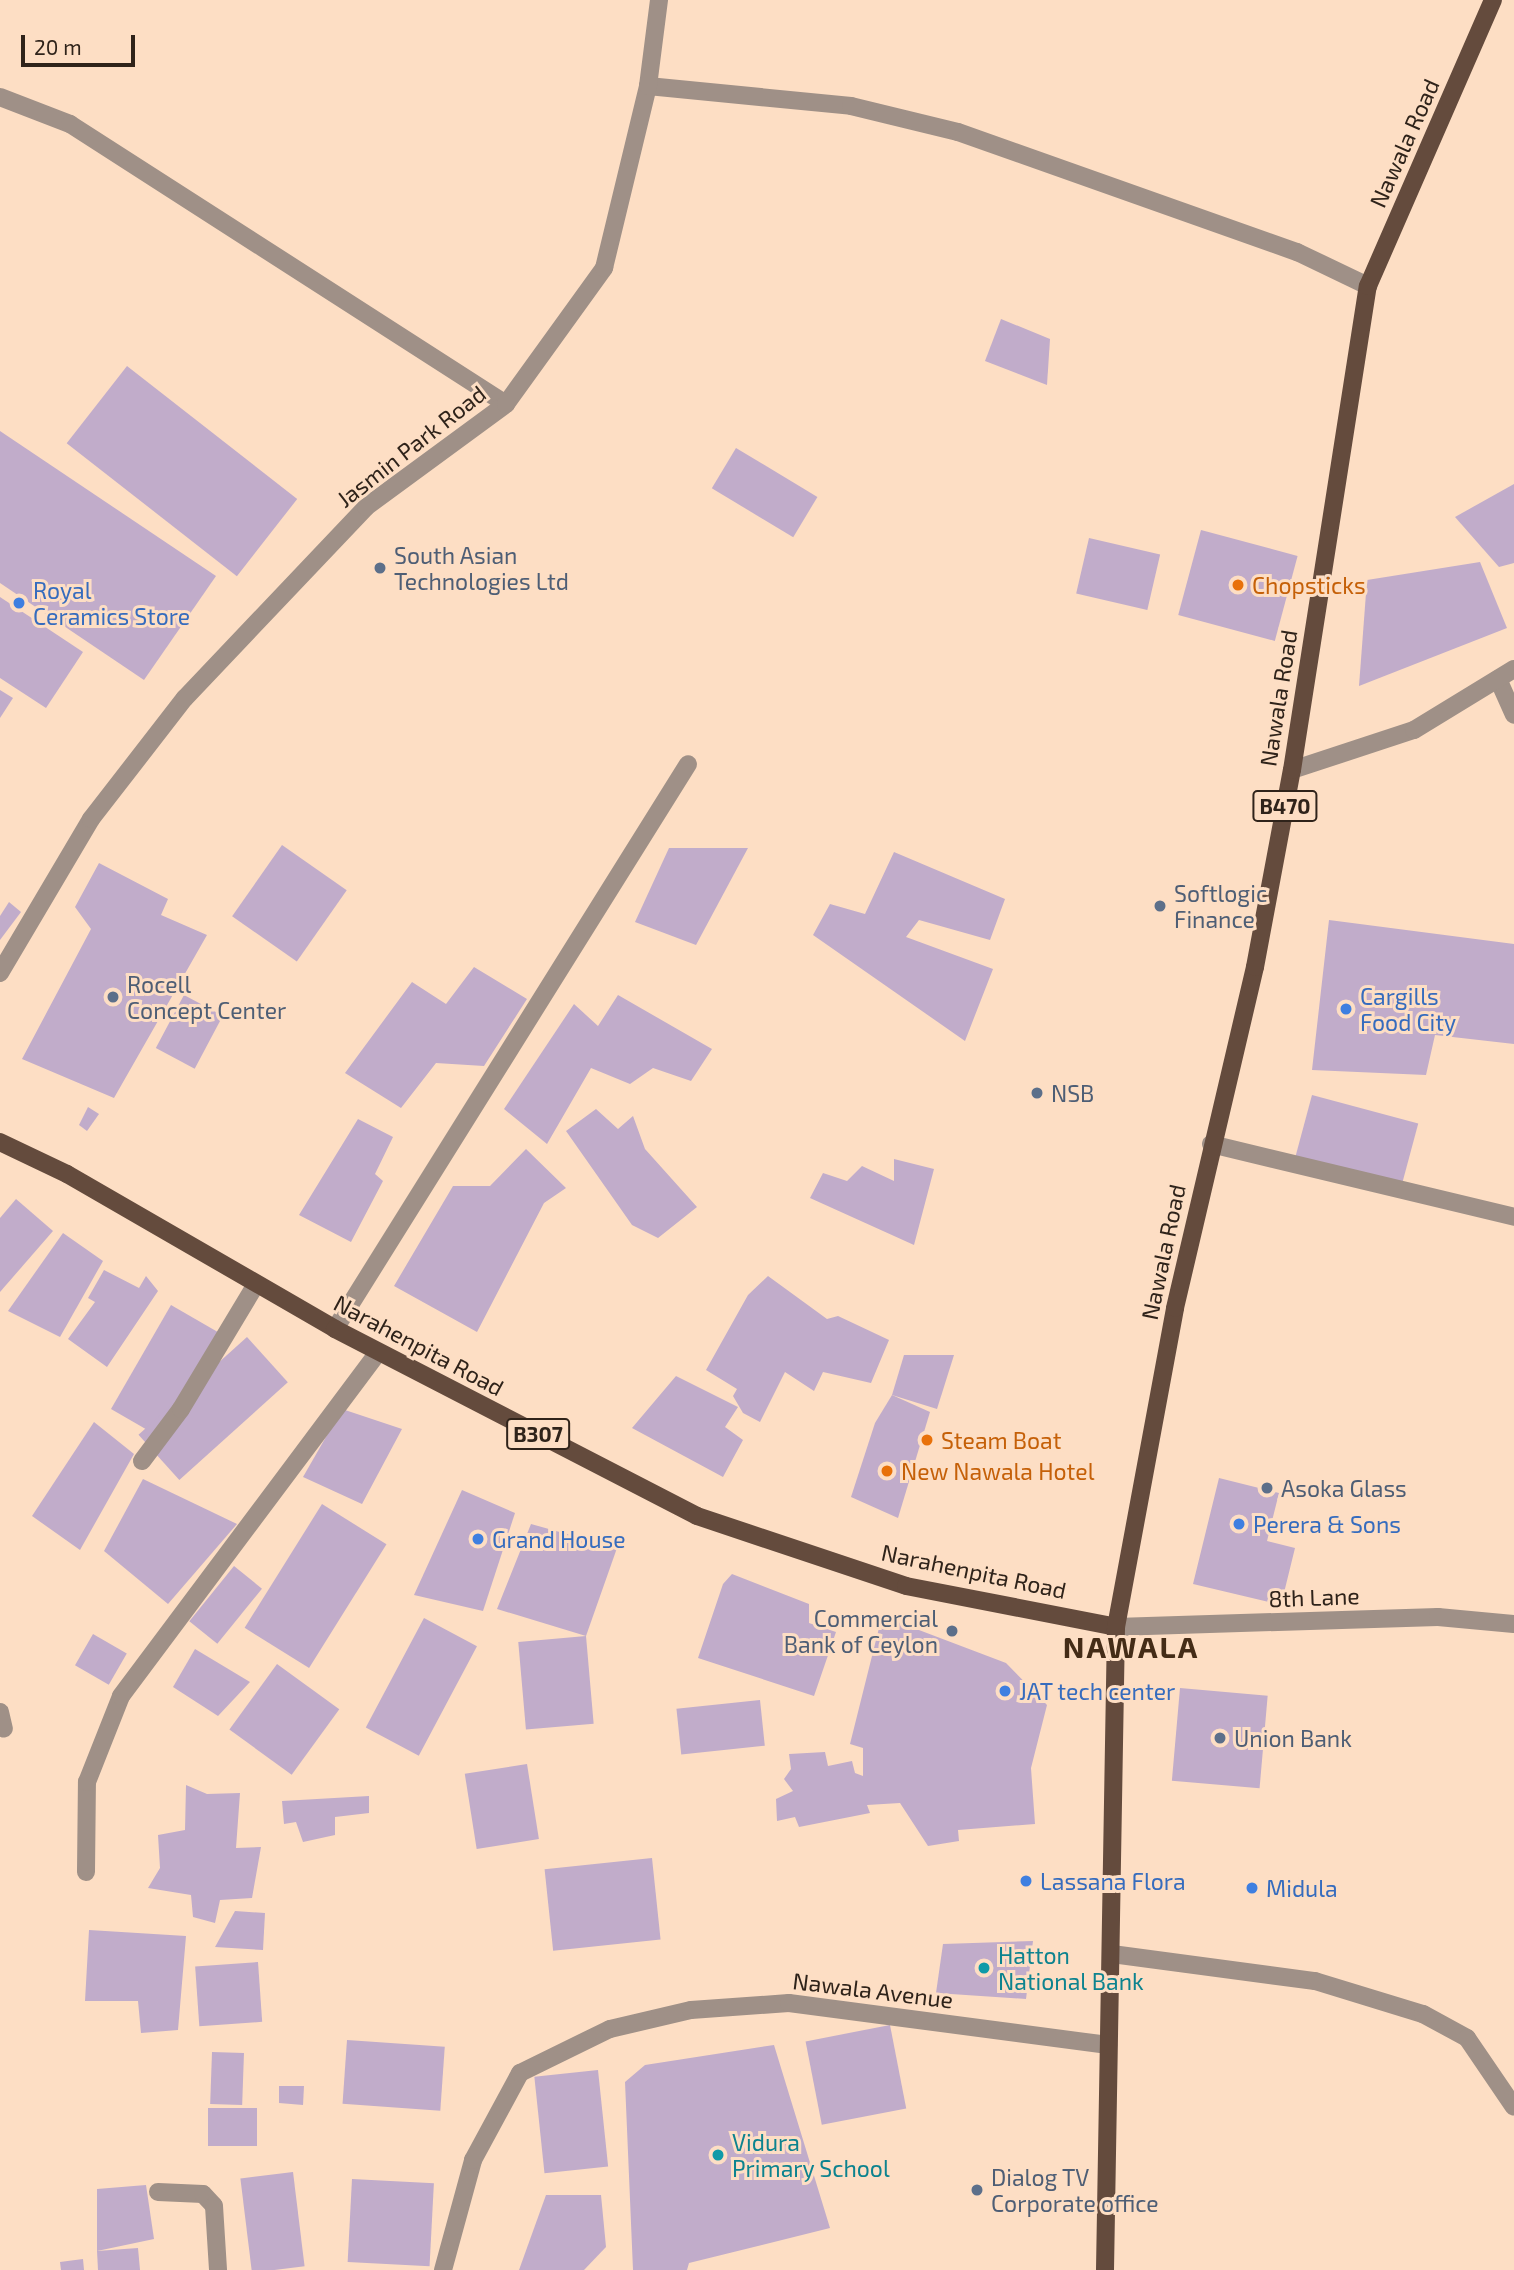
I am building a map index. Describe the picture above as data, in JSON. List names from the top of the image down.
{
  "streets": {
    "main road": [
      "Nawala Road",
      "B470",
      "Narahenpita Road",
      "B307"
    ],
    "street": ["Jasmin Park Road", "8th Lane", "Nawala Avenue"]
  },
  "crossings": [
    ["Nawala Road", "Narahenpita Road"],
    ["Nawala Road", "8th Lane"],
    ["Nawala Road", "Nawala Avenue"],
    ["Narahenpita Road", "8th Lane"]
  ],
  "districts": ["NAWALA"],
  "places": [
    "South Asian Technologies Ltd",
    "Chopsticks",
    "Royal Ceramics Store",
    "Softlogic Finance",
    "Rocell Concept Center",
    "Cargills Food City",
    "NSB",
    "Steam Boat",
    "New Nawala Hotel",
    "Asoka Glass",
    "Perera & Sons",
    "Grand House",
    "Commercial Bank of Ceylon",
    "JAT tech center",
    "Union Bank",
    "Lassana Flora",
    "Midula",
    "Hatton National Bank",
    "Vidura Primary School",
    "Dialog TV Corporate office"
  ],
  "scale_bar": "20 m"
}
